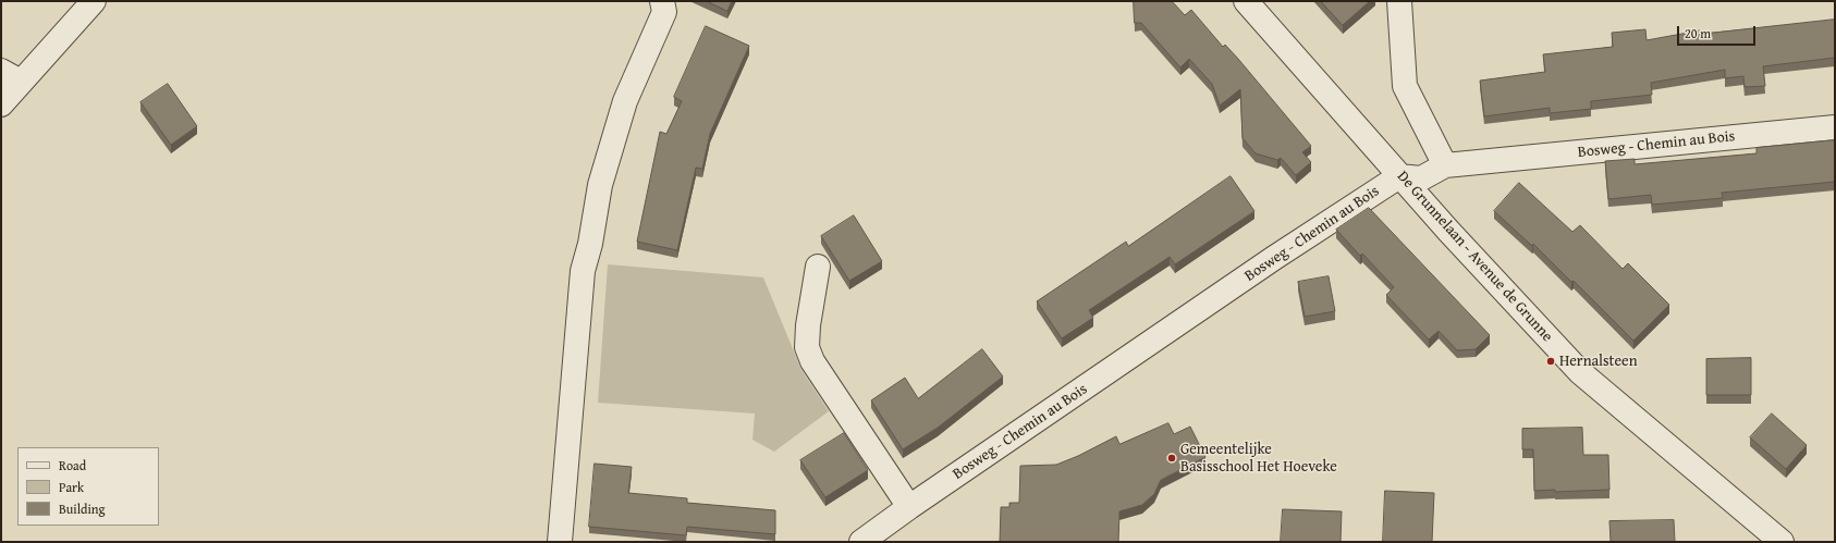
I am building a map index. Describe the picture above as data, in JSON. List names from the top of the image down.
{
  "streets": {
    "street": ["Bosweg - Chemin au Bois", "De Grunnelaan - Avenue de Grunne"]
  },
  "crossings": [
    ["Bosweg - Chemin au Bois", "De Grunnelaan - Avenue de Grunne"]
  ],
  "places": ["Hernalsteen", "Gemeentelijke Basisschool Het Hoeveke"],
  "legend": ["Road", "Park", "Building"],
  "scale_bar": "20 m"
}
